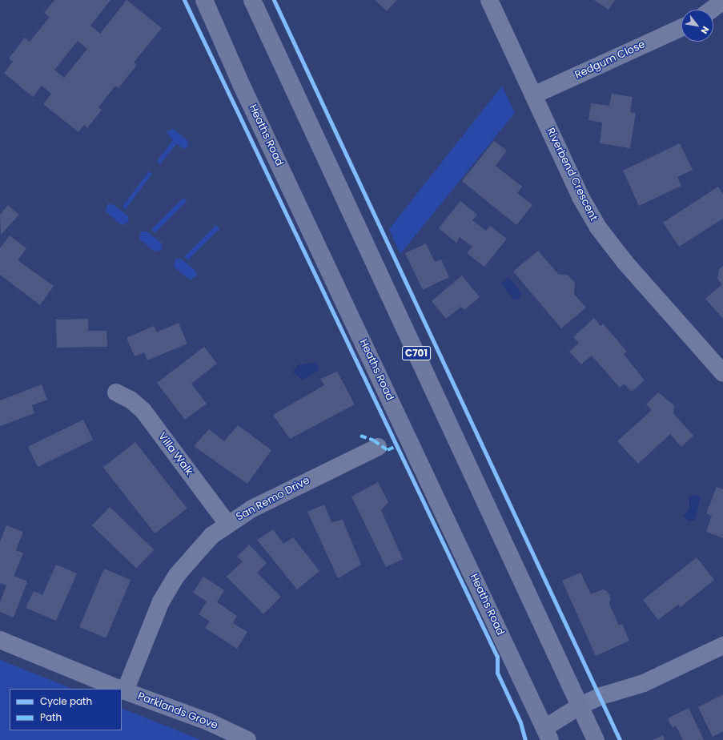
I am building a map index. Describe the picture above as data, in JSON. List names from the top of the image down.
{
  "streets": {
    "main road": ["Heaths Road", "C701"],
    "street": [
      "Redgum Close",
      "Riverbend Crescent",
      "Villa Walk",
      "San Remo Drive",
      "Parklands Grove"
    ]
  },
  "crossings": [
    ["Redgum Close", "Riverbend Crescent"],
    ["Villa Walk", "San Remo Drive"],
    ["San Remo Drive", "Parklands Grove"]
  ],
  "legend": ["Cycle path", "Path"],
  "north": "bottom right"
}
